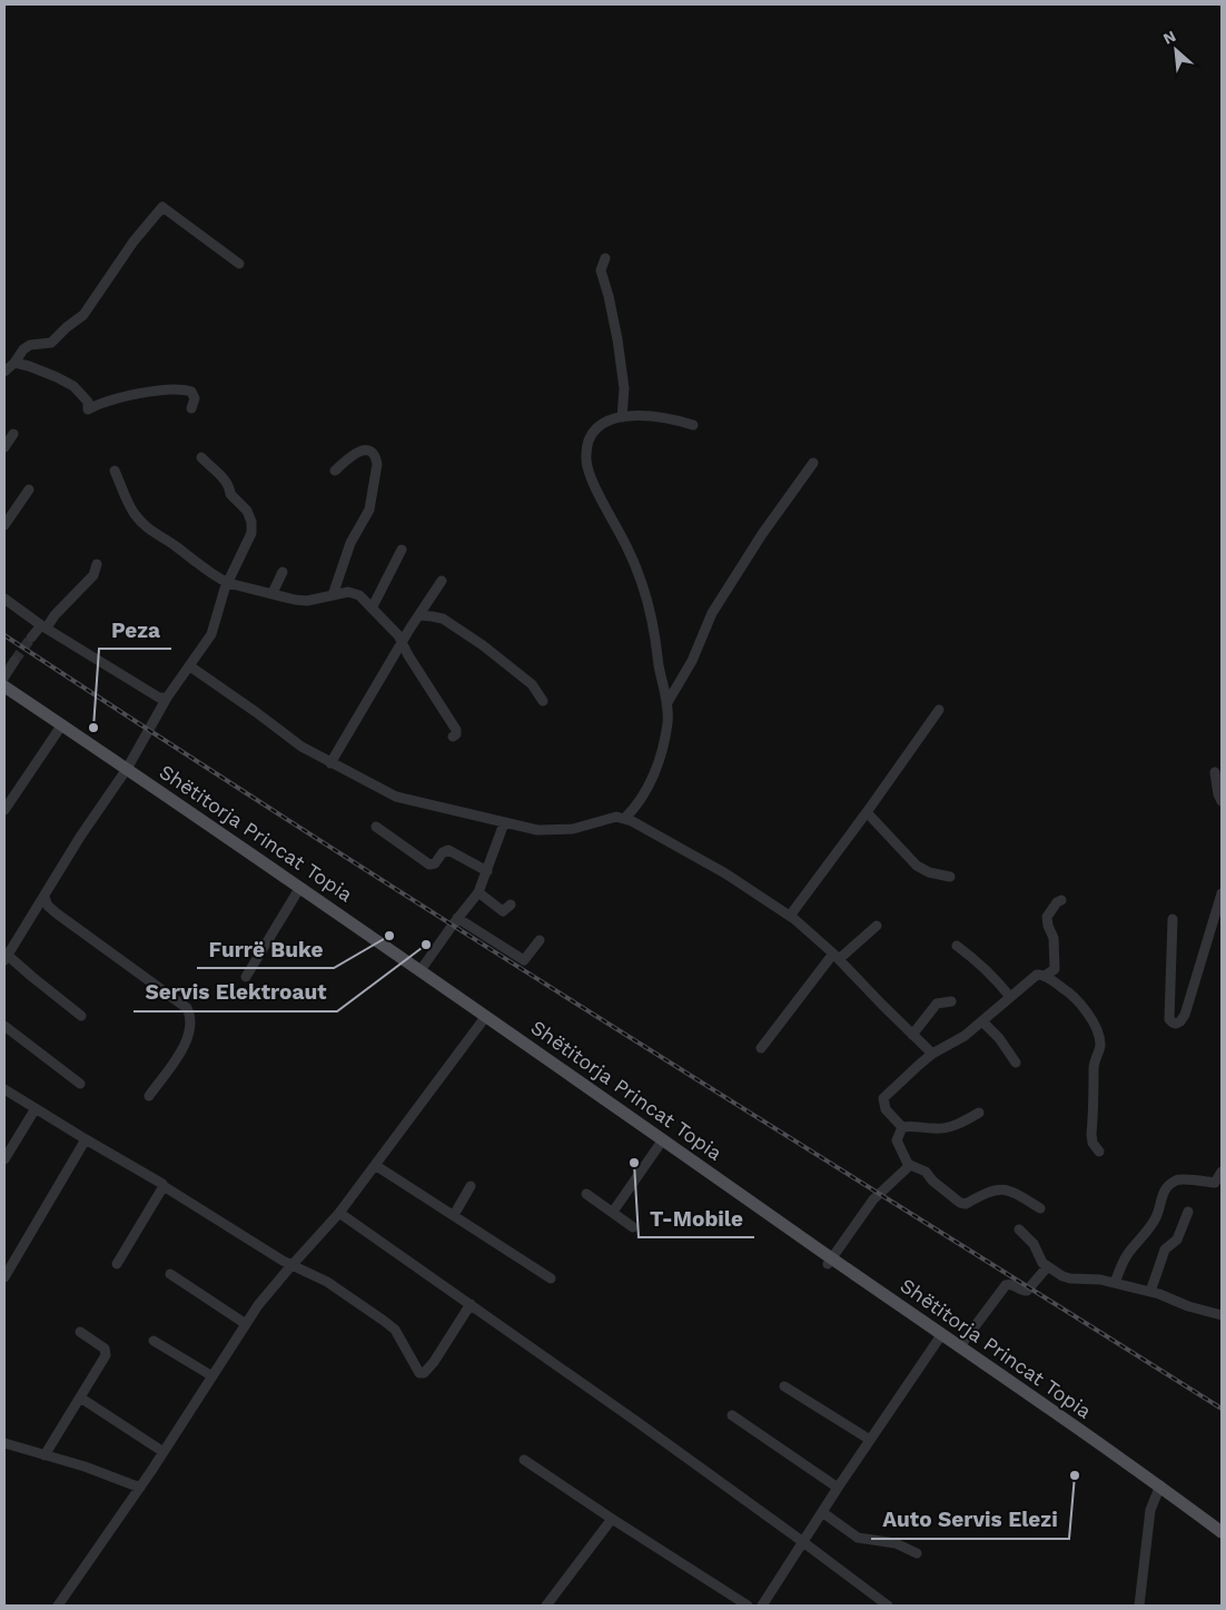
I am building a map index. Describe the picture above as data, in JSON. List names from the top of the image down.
{
  "streets": {
    "main road": ["Shëtitorja Princat Topia"]
  },
  "places": [
    "Peza",
    "Furrë Buke",
    "Servis Elektroaut",
    "T-Mobile",
    "Auto Servis Elezi"
  ],
  "north": "top left"
}
